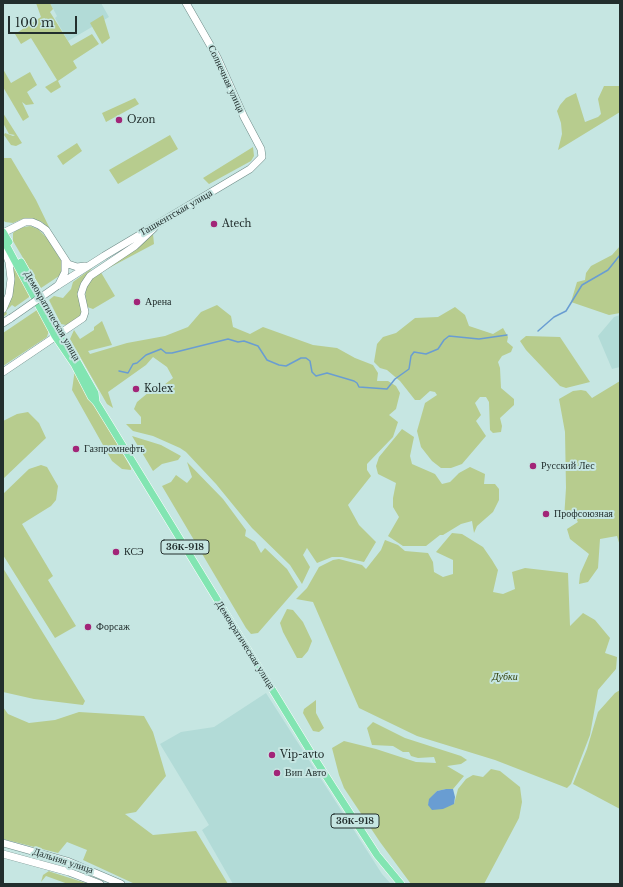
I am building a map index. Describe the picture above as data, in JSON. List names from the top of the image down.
{
  "streets": {
    "main road": [
      "Солнечная улица",
      "Ташкентская улица",
      "Демократическая улица",
      "36К-918",
      "Дальняя улица"
    ]
  },
  "crossings": [
    ["Солнечная улица", "Ташкентская улица"]
  ],
  "parks": ["Дубки"],
  "places": [
    "Ozon",
    "Atech",
    "Арена",
    "Kolex",
    "Газпромнефть",
    "Русский Лес",
    "Профсоюзная",
    "КСЭ",
    "Форсаж",
    "Vip-avto",
    "Вип Авто"
  ],
  "scale_bar": "100 m"
}
